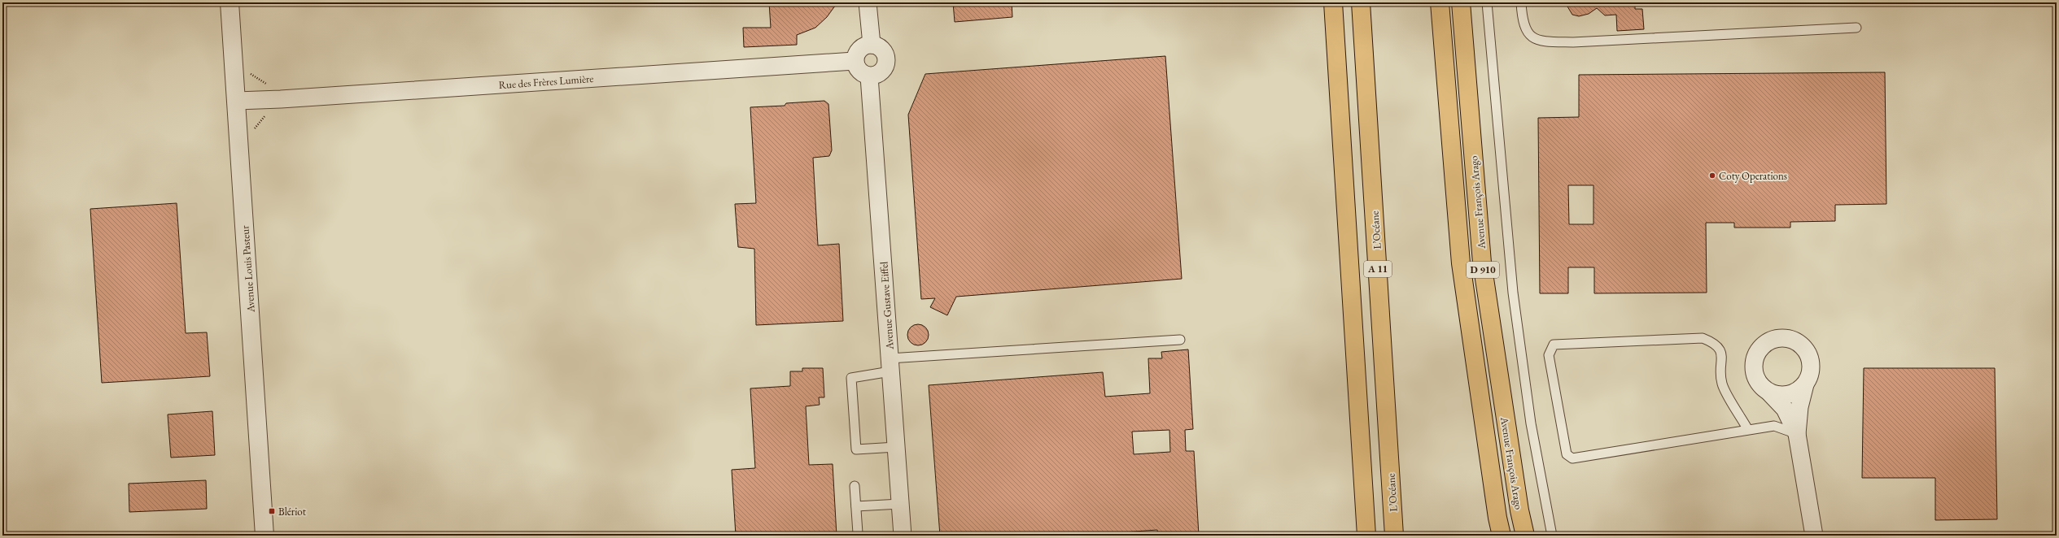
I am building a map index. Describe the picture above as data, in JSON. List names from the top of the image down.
{
  "streets": {
    "main road": [
      "Avenue François Arago",
      "L’Océane",
      "A 11",
      "D 910"
    ],
    "street": ["Rue des Frères Lumière", "Avenue Louis Pasteur", "Avenue Gustave Eiffel"]
  },
  "crossings": [
    ["Rue des Frères Lumière", "Avenue Louis Pasteur"],
    ["Rue des Frères Lumière", "Avenue Gustave Eiffel"]
  ],
  "places": {
    "other": ["Coty Operations"],
    "transit": ["Blériot"]
  }
}
